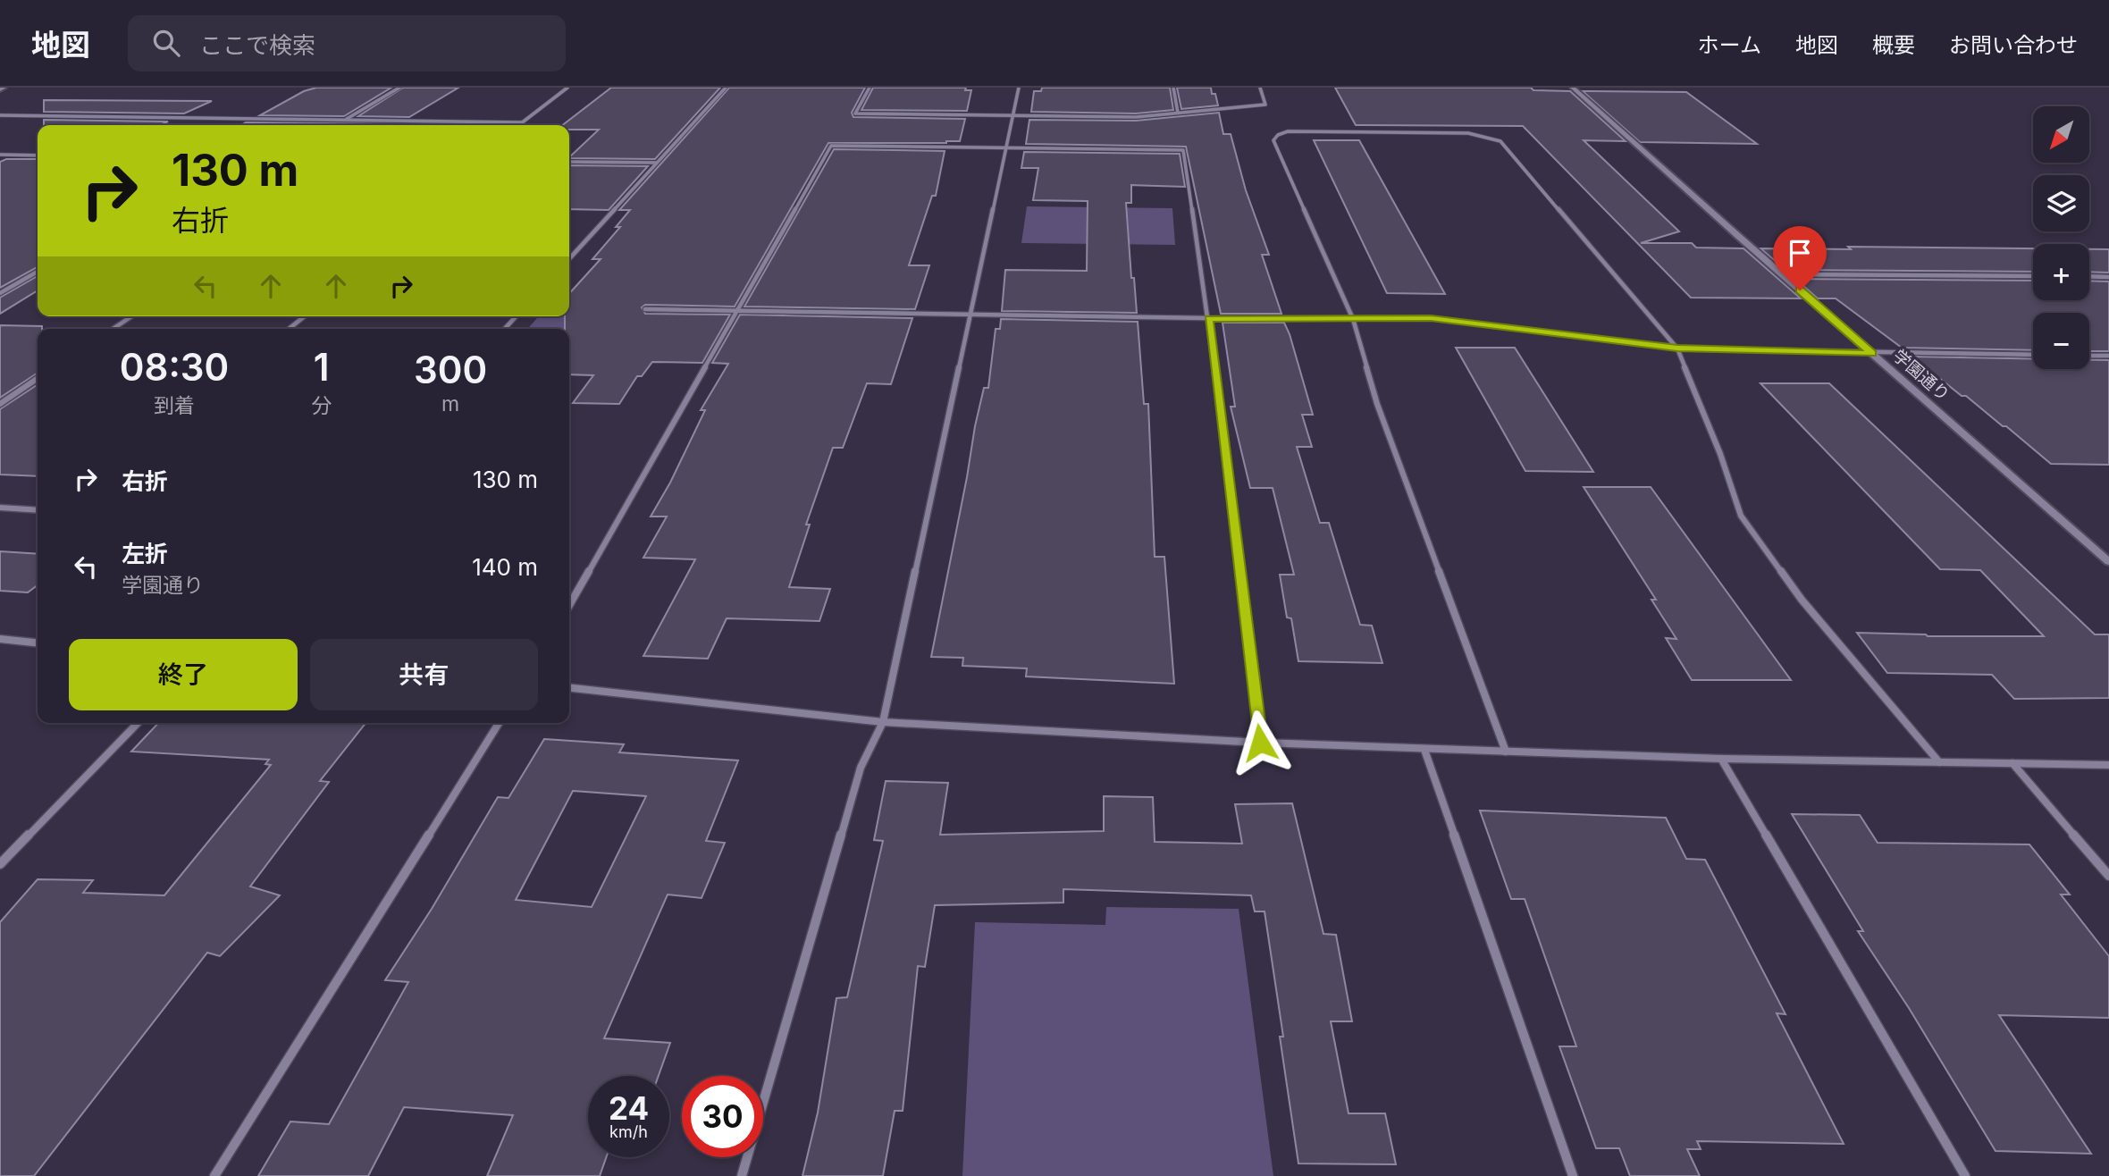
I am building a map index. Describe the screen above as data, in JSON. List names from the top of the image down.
{
  "streets": {
    "street": ["学園通り"]
  },
  "north": "bottom left",
  "page": {
    "header": "地図",
    "search": "ここで検索",
    "nav": [
      "ホーム",
      "地図",
      "概要",
      "お問い合わせ"
    ],
    "map_buttons": ["+", "−"],
    "turn": ["130 m", "右折"],
    "eta": [
      "08:30",
      "到着",
      "1",
      "分",
      "300",
      "m"
    ],
    "list": [
      {
        "name": "右折",
        "value": "130 m"
      },
      {
        "name": "左折",
        "note": "学園通り",
        "value": "140 m"
      }
    ],
    "buttons": ["終了", "共有"],
    "speed": "24 km/h",
    "limit": "30"
  }
}
